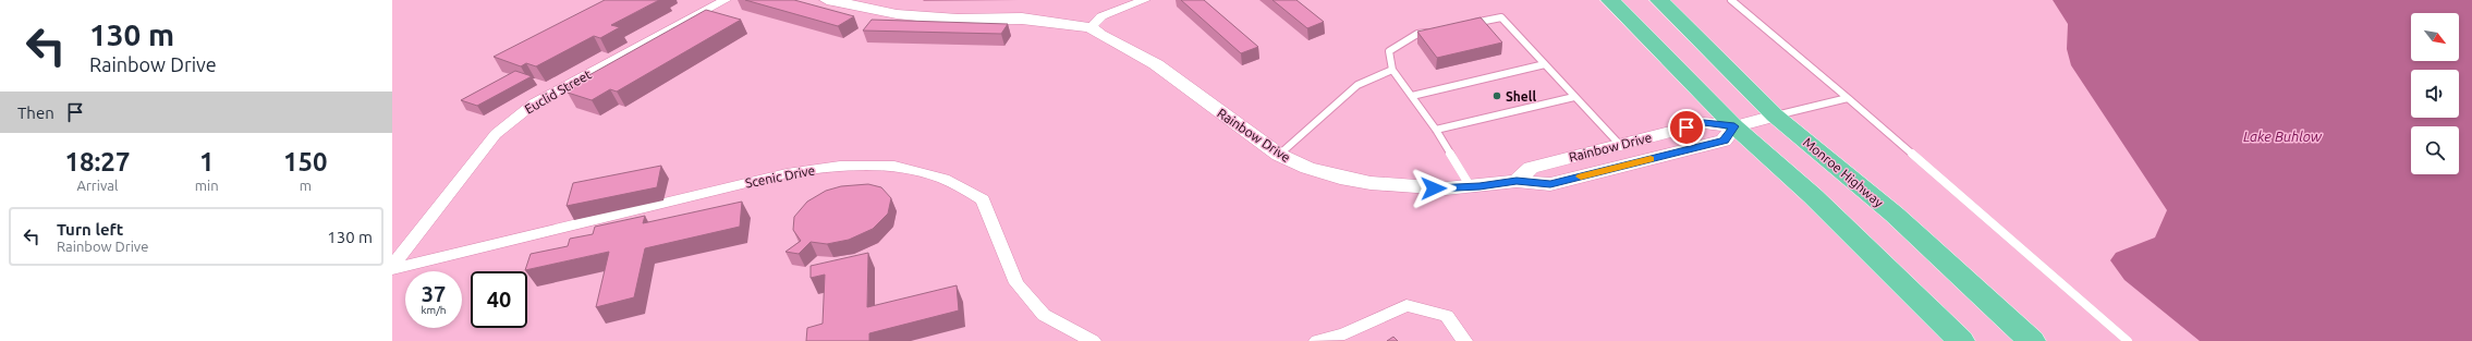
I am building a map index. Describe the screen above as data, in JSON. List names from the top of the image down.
{
  "streets": {
    "highway": ["Monroe Highway"],
    "street": ["Euclid Street", "Rainbow Drive", "Scenic Drive"]
  },
  "crossings": [
    ["Euclid Street", "Scenic Drive"],
    ["Rainbow Drive", "Monroe Highway"]
  ],
  "water": ["Lake Buhlow"],
  "places": ["Shell"],
  "north": "bottom right",
  "page": {
    "turn": ["130 m", "Rainbow Drive"],
    "then": "Then",
    "eta": [
      "18:27",
      "Arrival",
      "1",
      "min",
      "150",
      "m"
    ],
    "list": [
      {
        "name": "Turn left",
        "note": "Rainbow Drive",
        "value": "130 m"
      }
    ],
    "speed": "37 km/h",
    "limit": "40"
  }
}
